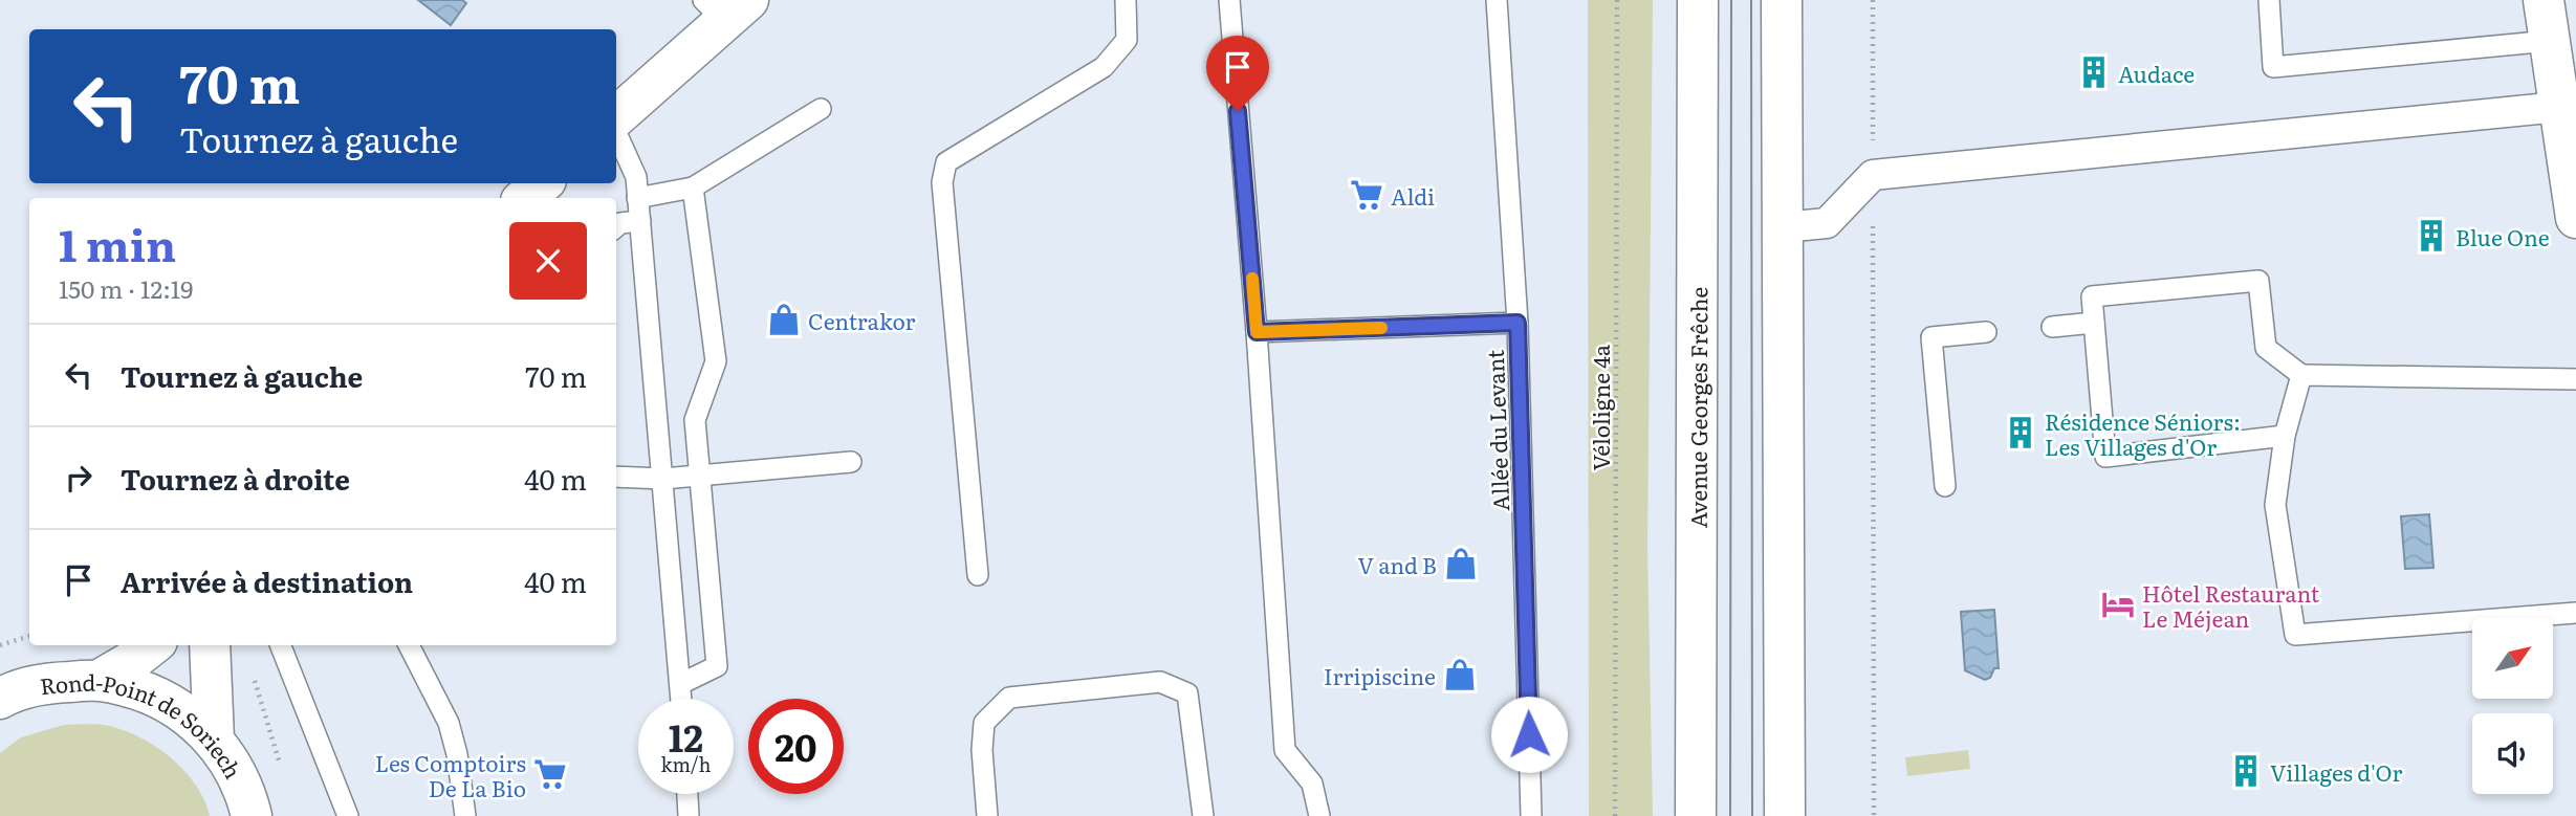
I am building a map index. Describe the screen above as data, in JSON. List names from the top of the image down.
{
  "streets": {
    "main road": ["Avenue Georges Frêche", "Rond-Point de Soriech"],
    "lane": ["Allée du Levant"],
    "path": ["Véloligne 4a"]
  },
  "places": {
    "building": [
      "Audace",
      "Blue One",
      "Résidence Séniors: Les Villages d'Or",
      "Villages d'Or"
    ],
    "supermarket": ["Aldi", "Les Comptoirs De La Bio"],
    "shop": ["Centrakor", "V and B", "Irripiscine"],
    "hotel": ["Hôtel Restaurant Le Méjean"]
  },
  "north": "top right",
  "page": {
    "turn": ["70 m", "Tournez à gauche"],
    "heading": ["1 min", "150 m · 12:19"],
    "list": [
      {
        "name": "Tournez à gauche",
        "value": "70 m"
      },
      {
        "name": "Tournez à droite",
        "value": "40 m"
      },
      {
        "name": "Arrivée à destination",
        "value": "40 m"
      }
    ],
    "speed": "12 km/h",
    "limit": "20"
  }
}
